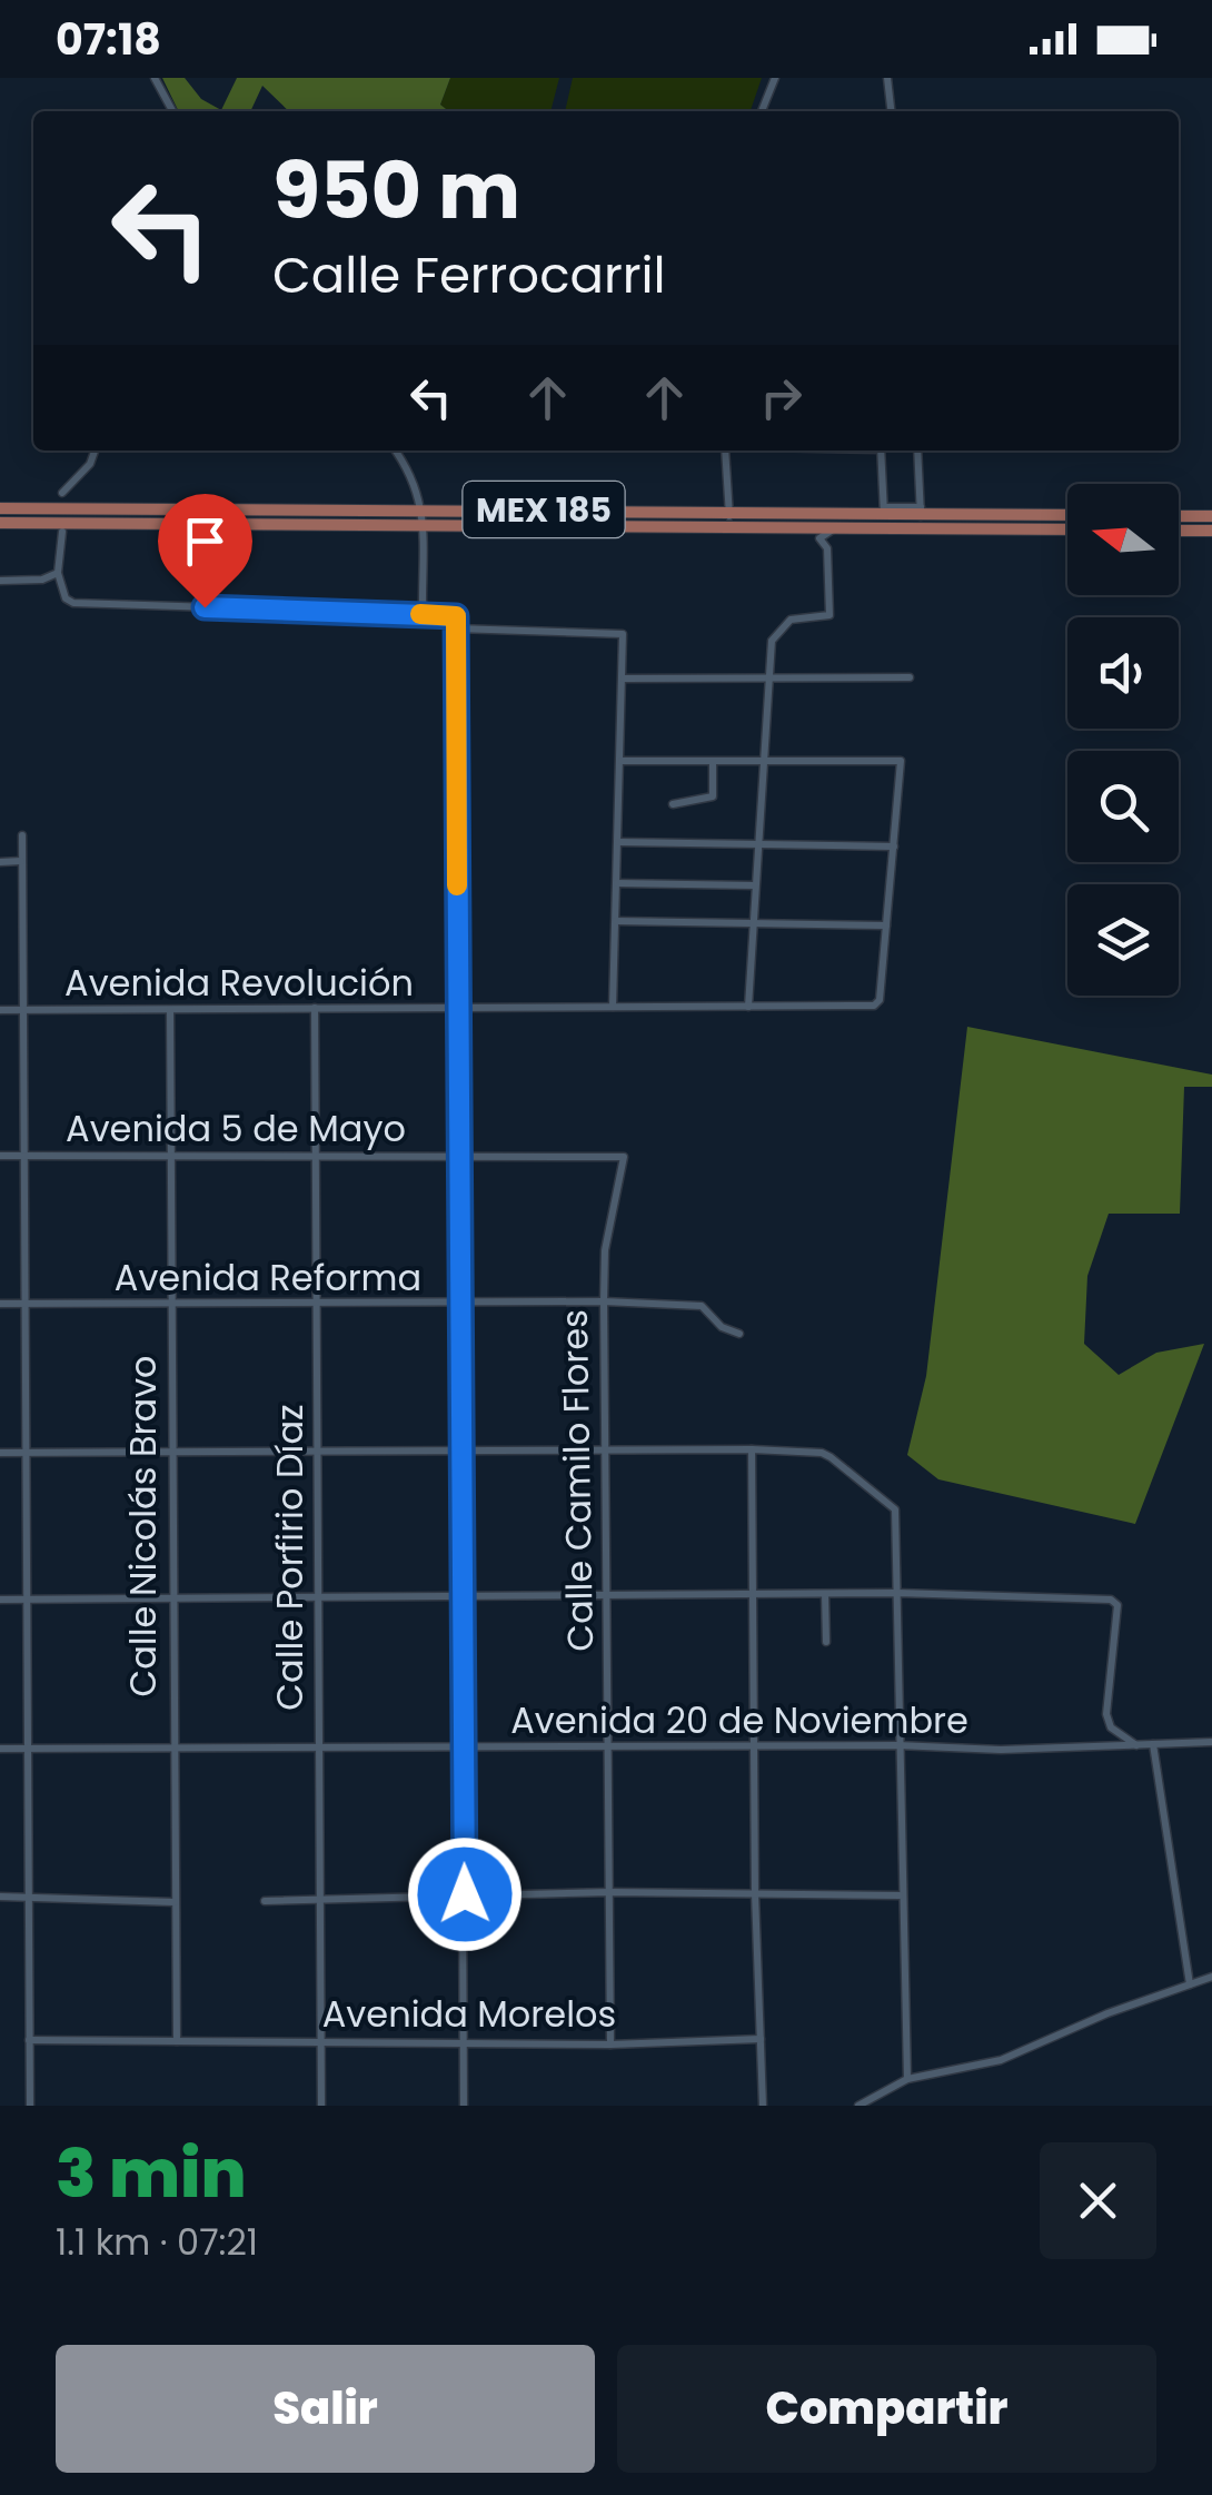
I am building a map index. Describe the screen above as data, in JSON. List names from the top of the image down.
{
  "streets": {
    "main road": ["MEX 185"],
    "street": [
      "Avenida Revolución",
      "Avenida 5 de Mayo",
      "Avenida Reforma",
      "Calle Camilo Flores",
      "Calle Nicolás Bravo",
      "Calle Porfirio Díaz",
      "Avenida 20 de Noviembre",
      "Avenida Morelos"
    ]
  },
  "crossings": [
    ["Avenida Revolución", "Calle Nicolás Bravo"],
    ["Avenida Revolución", "Calle Porfirio Díaz"],
    ["Avenida 5 de Mayo", "Calle Camilo Flores"],
    ["Avenida 5 de Mayo", "Calle Nicolás Bravo"],
    ["Avenida 5 de Mayo", "Calle Porfirio Díaz"],
    ["Avenida Reforma", "Calle Camilo Flores"],
    ["Avenida Reforma", "Calle Nicolás Bravo"],
    ["Avenida Reforma", "Calle Porfirio Díaz"],
    ["Calle Camilo Flores", "Avenida 20 de Noviembre"],
    ["Calle Camilo Flores", "Avenida Morelos"],
    ["Calle Nicolás Bravo", "Avenida 20 de Noviembre"],
    ["Calle Nicolás Bravo", "Avenida Morelos"],
    ["Calle Porfirio Díaz", "Avenida 20 de Noviembre"],
    ["Calle Porfirio Díaz", "Avenida Morelos"]
  ],
  "north": "left",
  "page": {
    "status": "07:18",
    "turn": ["950 m", "Calle Ferrocarril"],
    "heading": ["3 min", "1.1 km · 07:21"],
    "buttons": ["Salir", "Compartir"]
  }
}
